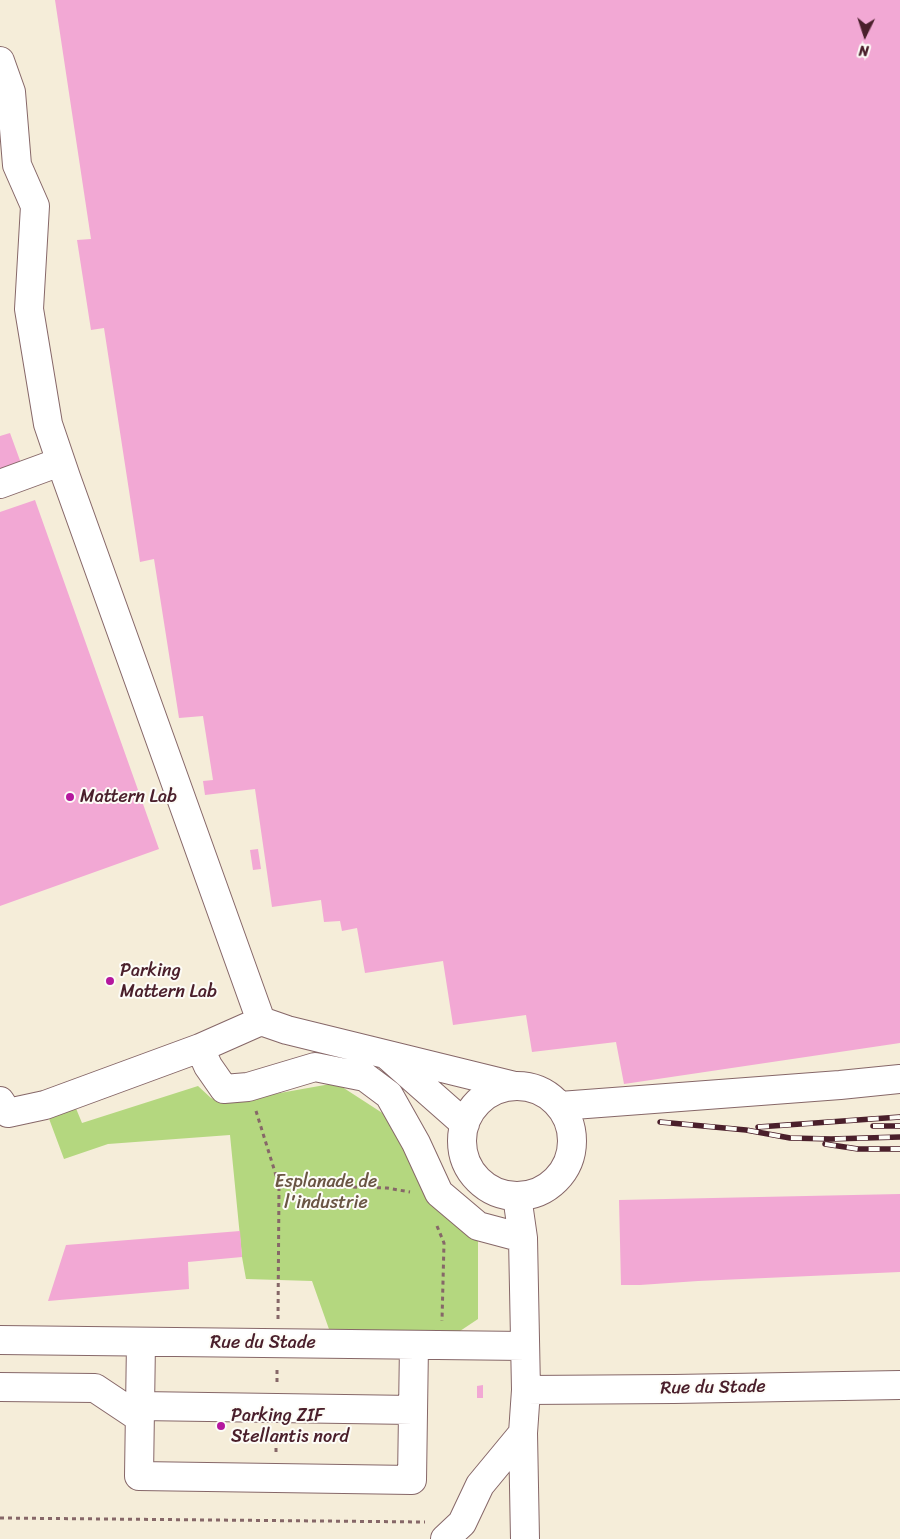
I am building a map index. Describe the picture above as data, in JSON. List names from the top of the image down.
{
  "streets": {
    "street": ["Rue du Stade"]
  },
  "parks": ["Esplanade de l'industrie"],
  "places": ["Mattern Lab", "Parking Mattern Lab", "Parking ZIF Stellantis nord"],
  "north": "bottom"
}
